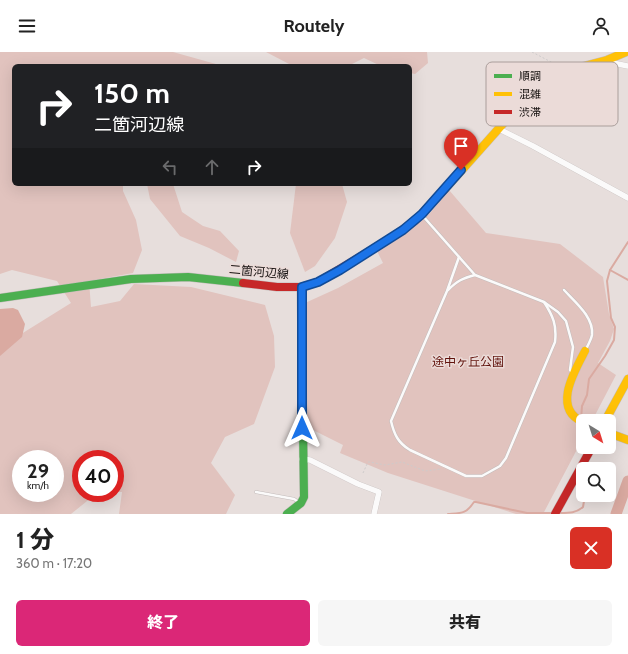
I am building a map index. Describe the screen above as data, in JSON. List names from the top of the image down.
{
  "streets": {
    "main road": ["二箇河辺線"]
  },
  "parks": ["途中ヶ丘公園"],
  "legend": ["順調", "混雑", "渋滞"],
  "north": "bottom right",
  "page": {
    "header": "Routely",
    "turn": ["150 m", "二箇河辺線"],
    "speed": "29 km/h",
    "limit": "40",
    "heading": ["1 分", "360 m · 17:20"],
    "buttons": ["終了", "共有"]
  }
}
